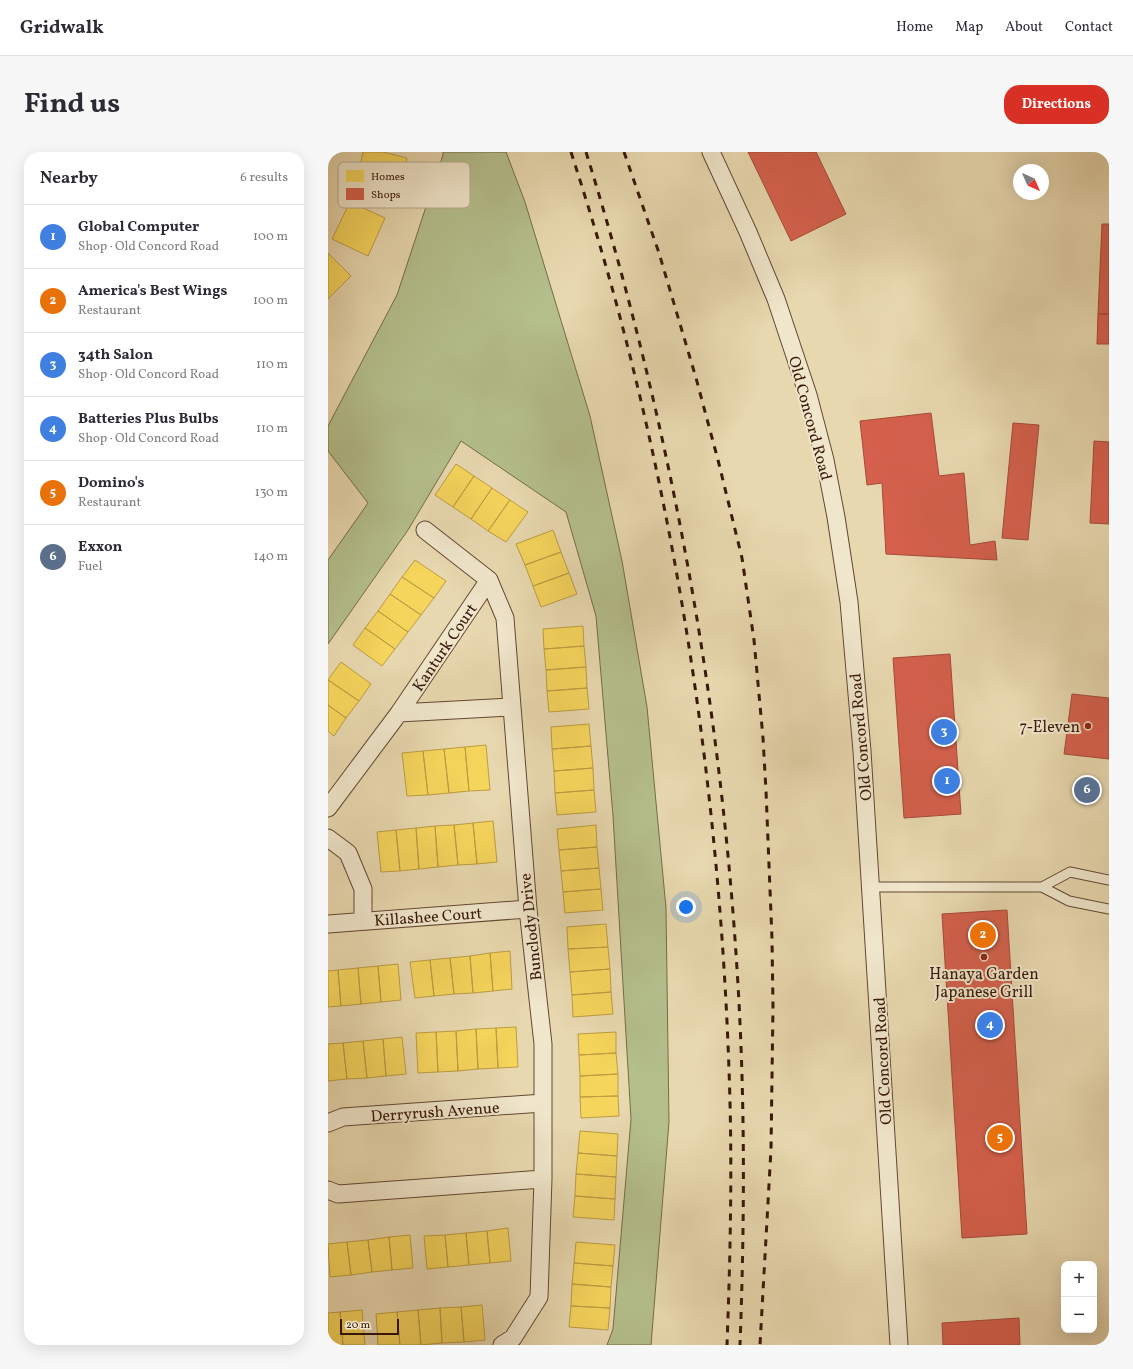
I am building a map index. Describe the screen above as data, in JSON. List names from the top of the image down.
{
  "streets": {
    "street": [
      "Old Concord Road",
      "Kanturk Court",
      "Killashee Court",
      "Bunclody Drive",
      "Derryrush Avenue"
    ]
  },
  "crossings": [
    ["Kanturk Court", "Bunclody Drive"],
    ["Killashee Court", "Bunclody Drive"],
    ["Bunclody Drive", "Derryrush Avenue"]
  ],
  "places": ["7-Eleven", "Hanaya Garden Japanese Grill"],
  "legend": ["Homes", "Shops"],
  "scale_bar": "20 m",
  "north": "bottom right",
  "page": {
    "header": "Gridwalk",
    "nav": [
      "Home",
      "Map",
      "About",
      "Contact"
    ],
    "title": "Find us",
    "buttons": "Directions",
    "heading": ["Nearby", "6 results"],
    "list": [
      {
        "mark": "1",
        "name": "Global Computer",
        "note": "Shop · Old Concord Road",
        "value": "100 m"
      },
      {
        "mark": "2",
        "name": "America's Best Wings",
        "note": "Restaurant",
        "value": "100 m"
      },
      {
        "mark": "3",
        "name": "34th Salon",
        "note": "Shop · Old Concord Road",
        "value": "110 m"
      },
      {
        "mark": "4",
        "name": "Batteries Plus Bulbs",
        "note": "Shop · Old Concord Road",
        "value": "110 m"
      },
      {
        "mark": "5",
        "name": "Domino's",
        "note": "Restaurant",
        "value": "130 m"
      },
      {
        "mark": "6",
        "name": "Exxon",
        "note": "Fuel",
        "value": "140 m"
      }
    ],
    "pins": [
      "3",
      "1",
      "6",
      "2",
      "4",
      "5"
    ],
    "map_buttons": ["+", "−"],
    "scale": "20 m"
  }
}
